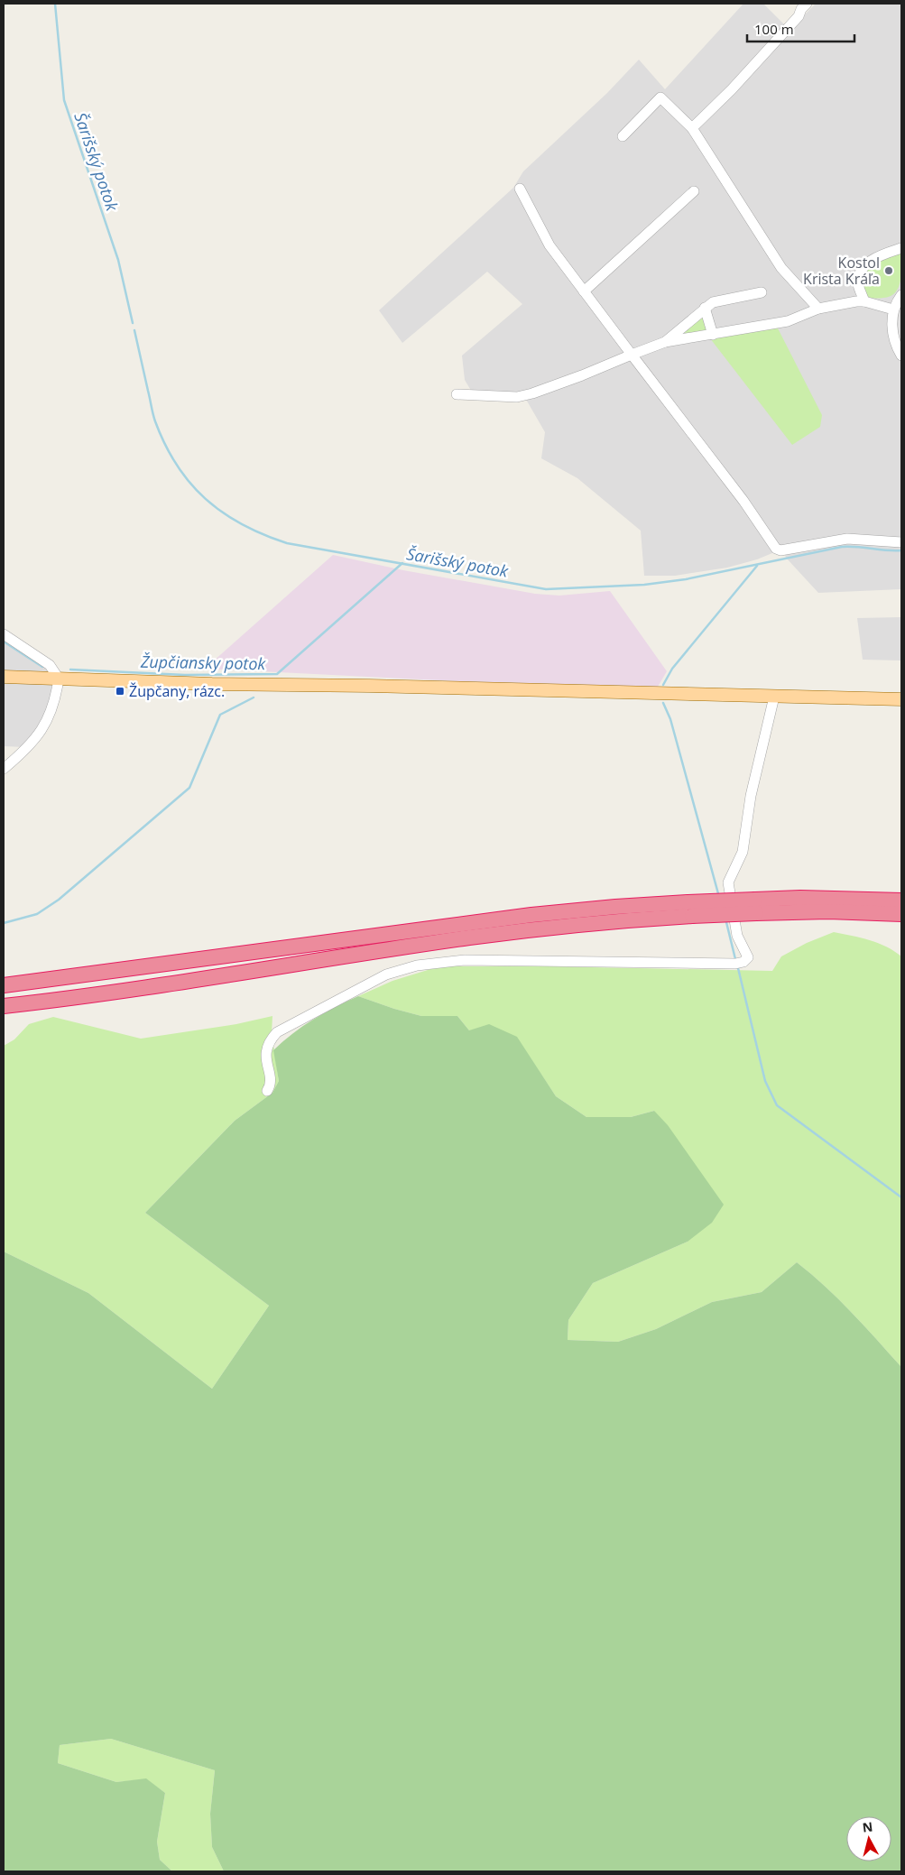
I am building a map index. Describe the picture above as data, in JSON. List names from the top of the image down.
{
  "water": ["Šarišský potok", "Župčiansky potok"],
  "places": {
    "other": ["Kostol Krista Kráľa"],
    "transit": ["Župčany, rázc."]
  },
  "scale_bar": "100 m",
  "north": "top"
}
